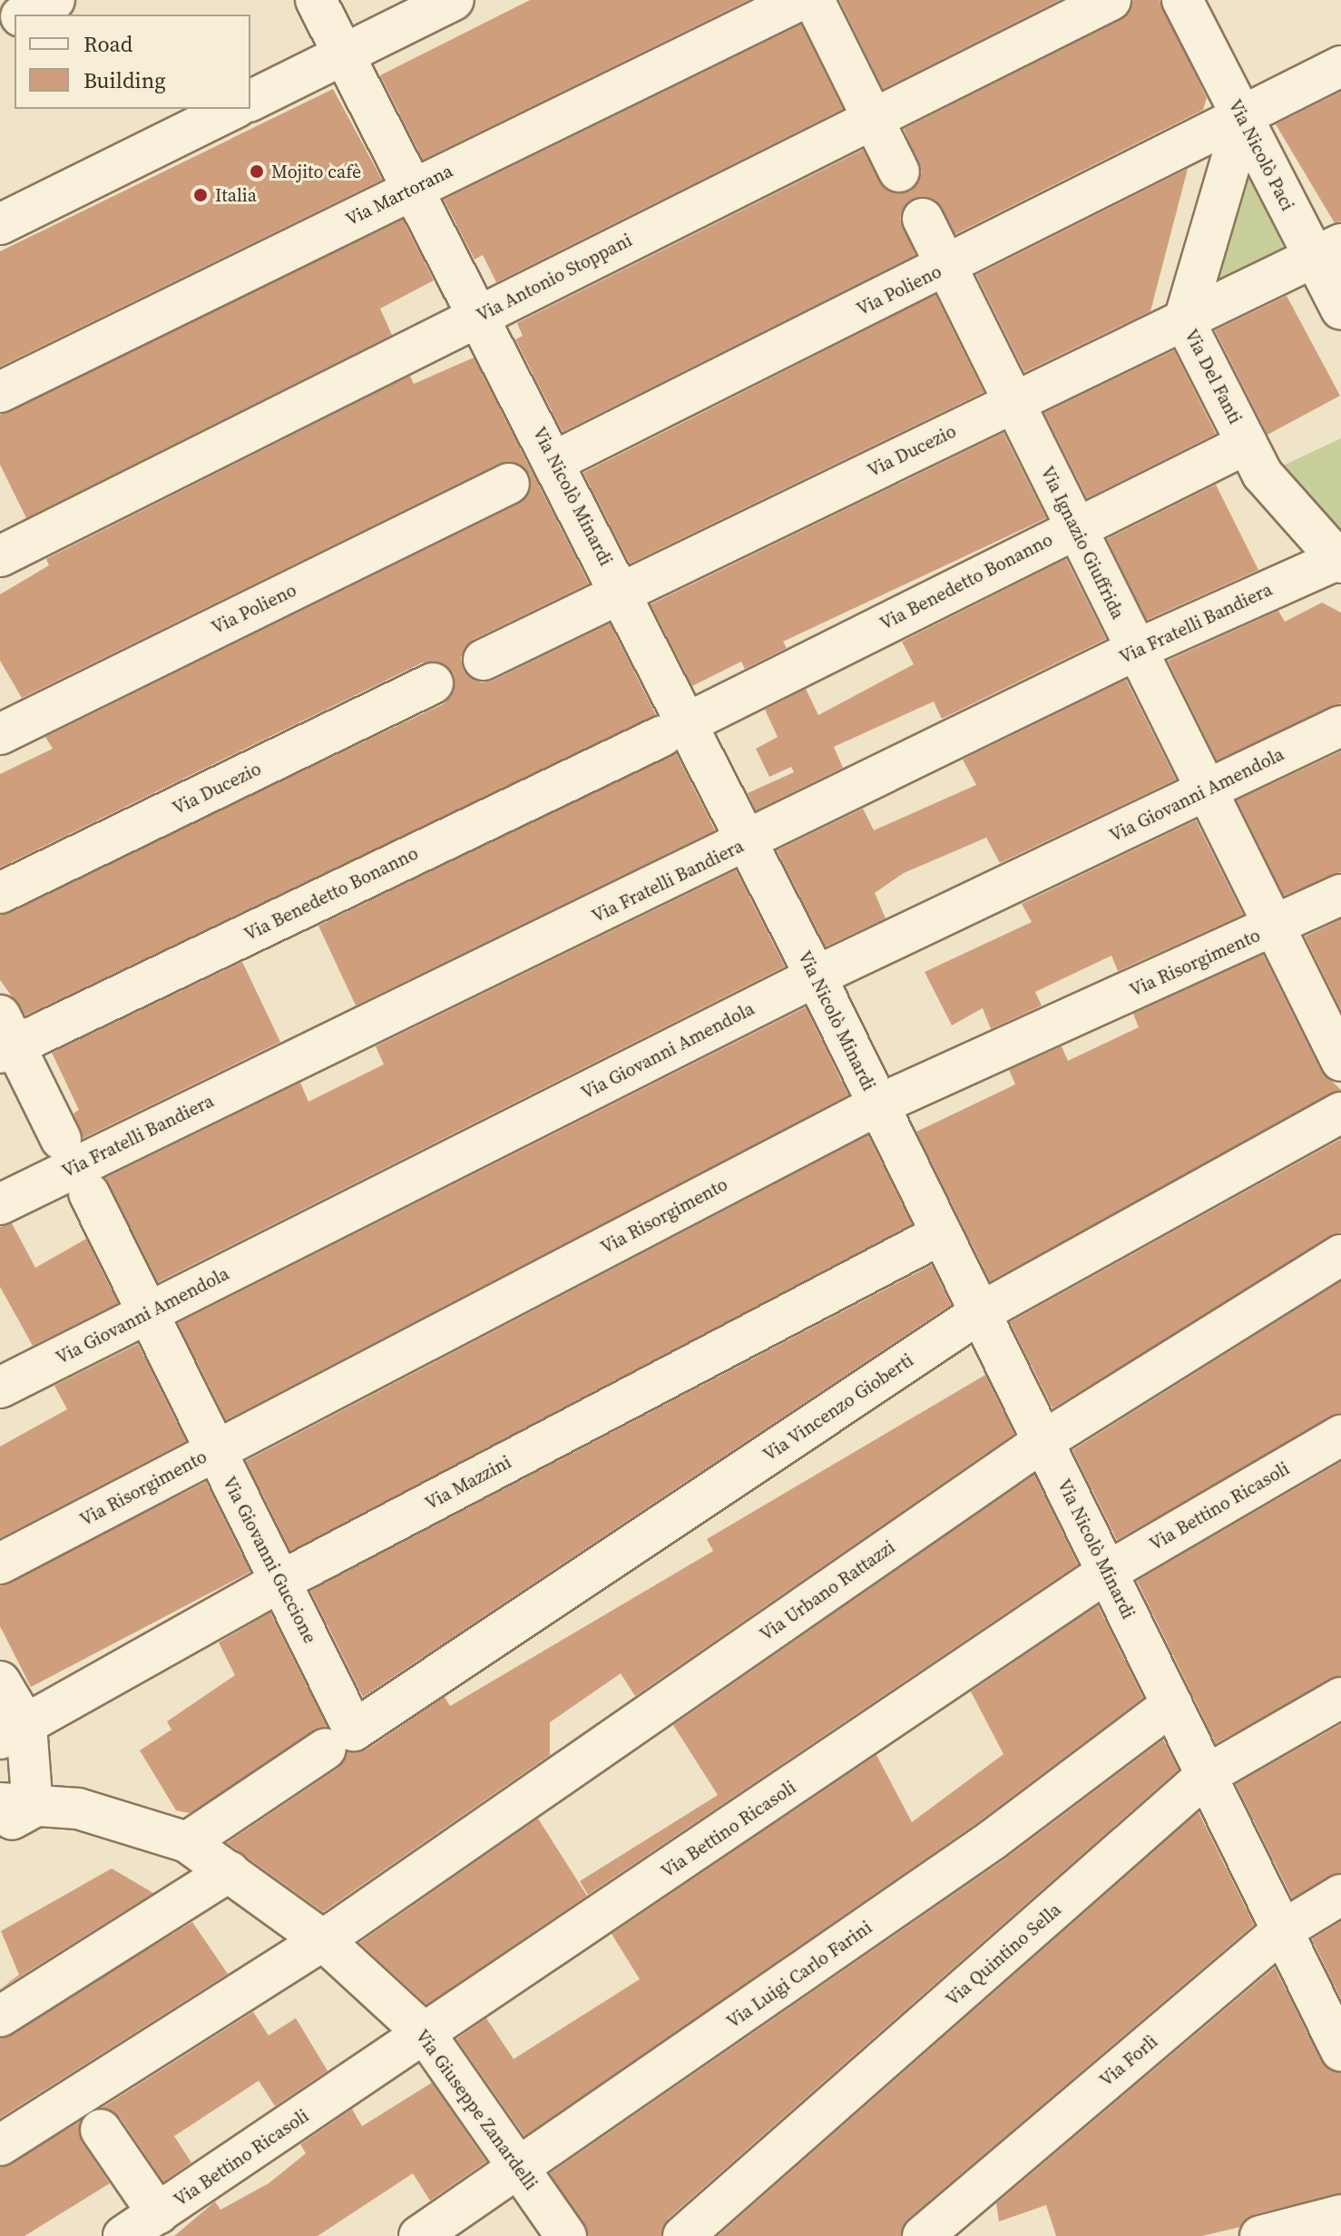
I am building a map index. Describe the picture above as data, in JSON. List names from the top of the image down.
{
  "streets": {
    "street": [
      "Via Nicolò Paci",
      "Via Martorana",
      "Via Antonio Stoppani",
      "Via Polieno",
      "Via Del Fanti",
      "Via Ducezio",
      "Via Nicolò Minardi",
      "Via Ignazio Giuffrida",
      "Via Benedetto Bonanno",
      "Via Fratelli Bandiera",
      "Via Giovanni Amendola",
      "Via Risorgimento",
      "Via Vincenzo Gioberti",
      "Via Mazzini",
      "Via Bettino Ricasoli",
      "Via Giovanni Guccione",
      "Via Urbano Rattazzi",
      "Via Quintino Sella",
      "Via Luigi Carlo Farini",
      "Via Forlì",
      "Via Giuseppe Zanardelli"
    ]
  },
  "crossings": [
    ["Via Nicolò Paci", "Via Polieno"],
    ["Via Nicolò Paci", "Via Del Fanti"],
    ["Via Nicolò Paci", "Via Ducezio"],
    ["Via Martorana", "Via Nicolò Minardi"],
    ["Via Antonio Stoppani", "Via Nicolò Minardi"],
    ["Via Polieno", "Via Del Fanti"],
    ["Via Polieno", "Via Nicolò Minardi"],
    ["Via Polieno", "Via Ignazio Giuffrida"],
    ["Via Del Fanti", "Via Ducezio"],
    ["Via Del Fanti", "Via Benedetto Bonanno"],
    ["Via Del Fanti", "Via Fratelli Bandiera"],
    ["Via Ducezio", "Via Nicolò Minardi"],
    ["Via Ducezio", "Via Ignazio Giuffrida"],
    ["Via Nicolò Minardi", "Via Benedetto Bonanno"],
    ["Via Nicolò Minardi", "Via Fratelli Bandiera"],
    ["Via Nicolò Minardi", "Via Giovanni Amendola"],
    ["Via Nicolò Minardi", "Via Risorgimento"],
    ["Via Nicolò Minardi", "Via Vincenzo Gioberti"],
    ["Via Nicolò Minardi", "Via Mazzini"],
    ["Via Nicolò Minardi", "Via Bettino Ricasoli"],
    ["Via Nicolò Minardi", "Via Urbano Rattazzi"],
    ["Via Nicolò Minardi", "Via Quintino Sella"],
    ["Via Nicolò Minardi", "Via Luigi Carlo Farini"],
    ["Via Nicolò Minardi", "Via Forlì"],
    ["Via Ignazio Giuffrida", "Via Benedetto Bonanno"],
    ["Via Ignazio Giuffrida", "Via Fratelli Bandiera"],
    ["Via Ignazio Giuffrida", "Via Giovanni Amendola"],
    ["Via Ignazio Giuffrida", "Via Risorgimento"],
    ["Via Giovanni Amendola", "Via Giovanni Guccione"],
    ["Via Risorgimento", "Via Giovanni Guccione"],
    ["Via Vincenzo Gioberti", "Via Giovanni Guccione"],
    ["Via Vincenzo Gioberti", "Via Giuseppe Zanardelli"],
    ["Via Mazzini", "Via Giovanni Guccione"],
    ["Via Bettino Ricasoli", "Via Giuseppe Zanardelli"],
    ["Via Urbano Rattazzi", "Via Giuseppe Zanardelli"],
    ["Via Luigi Carlo Farini", "Via Giuseppe Zanardelli"]
  ],
  "places": ["Mojito cafè", "Italia"],
  "legend": ["Road", "Building"]
}
